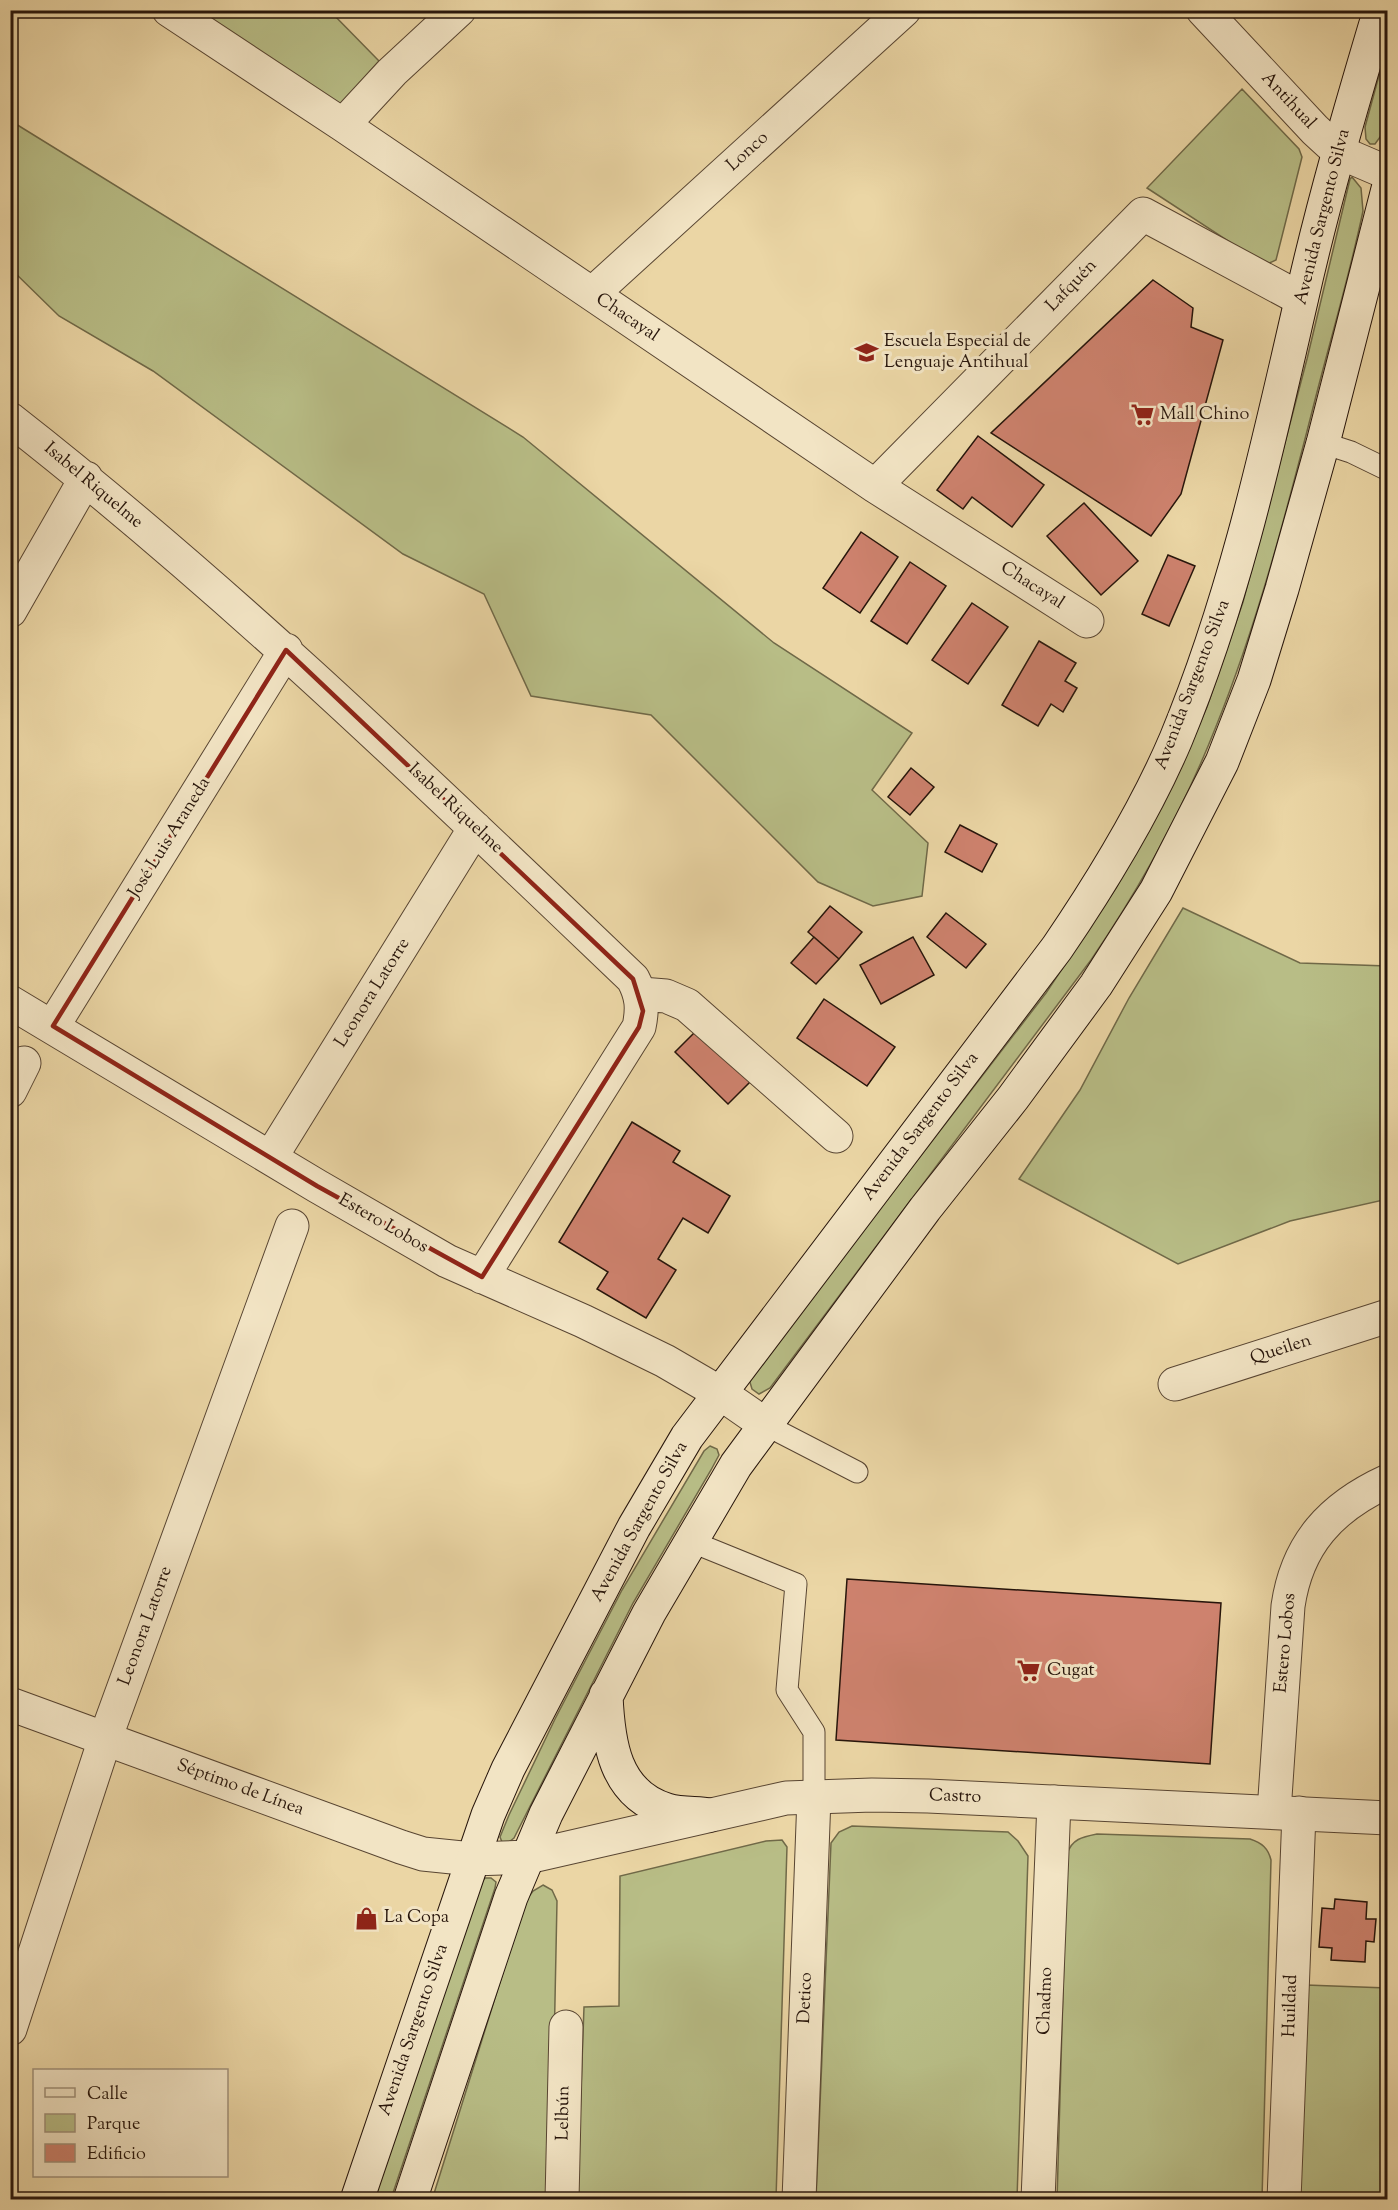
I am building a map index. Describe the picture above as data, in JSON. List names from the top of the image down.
{
  "streets": {
    "street": [
      "Antihual",
      "Lonco",
      "Avenida Sargento Silva",
      "Lafquén",
      "Chacayal",
      "Isabel Riquelme",
      "José Luis Araneda",
      "Leonora Latorre",
      "Estero Lobos",
      "Queilen",
      "Séptimo de Línea",
      "Castro",
      "Detico",
      "Chadmo",
      "Huildad",
      "Lelbún"
    ]
  },
  "crossings": [
    ["Antihual", "Avenida Sargento Silva"],
    ["Lonco", "Chacayal"],
    ["Avenida Sargento Silva", "Lafquén"],
    ["Avenida Sargento Silva", "Estero Lobos"],
    ["Avenida Sargento Silva", "Séptimo de Línea"],
    ["Lafquén", "Chacayal"],
    ["Isabel Riquelme", "José Luis Araneda"],
    ["Isabel Riquelme", "Leonora Latorre"],
    ["José Luis Araneda", "Estero Lobos"],
    ["Leonora Latorre", "Estero Lobos"],
    ["Leonora Latorre", "Séptimo de Línea"],
    ["Estero Lobos", "Castro"],
    ["Estero Lobos", "Huildad"],
    ["Séptimo de Línea", "Castro"],
    ["Castro", "Detico"],
    ["Castro", "Chadmo"],
    ["Castro", "Huildad"]
  ],
  "places": {
    "school or university": ["Escuela Especial de Lenguaje Antihual"],
    "supermarket": ["Mall Chino", "Cugat"],
    "shop": ["La Copa"]
  },
  "legend": ["Calle", "Parque", "Edificio"]
}
